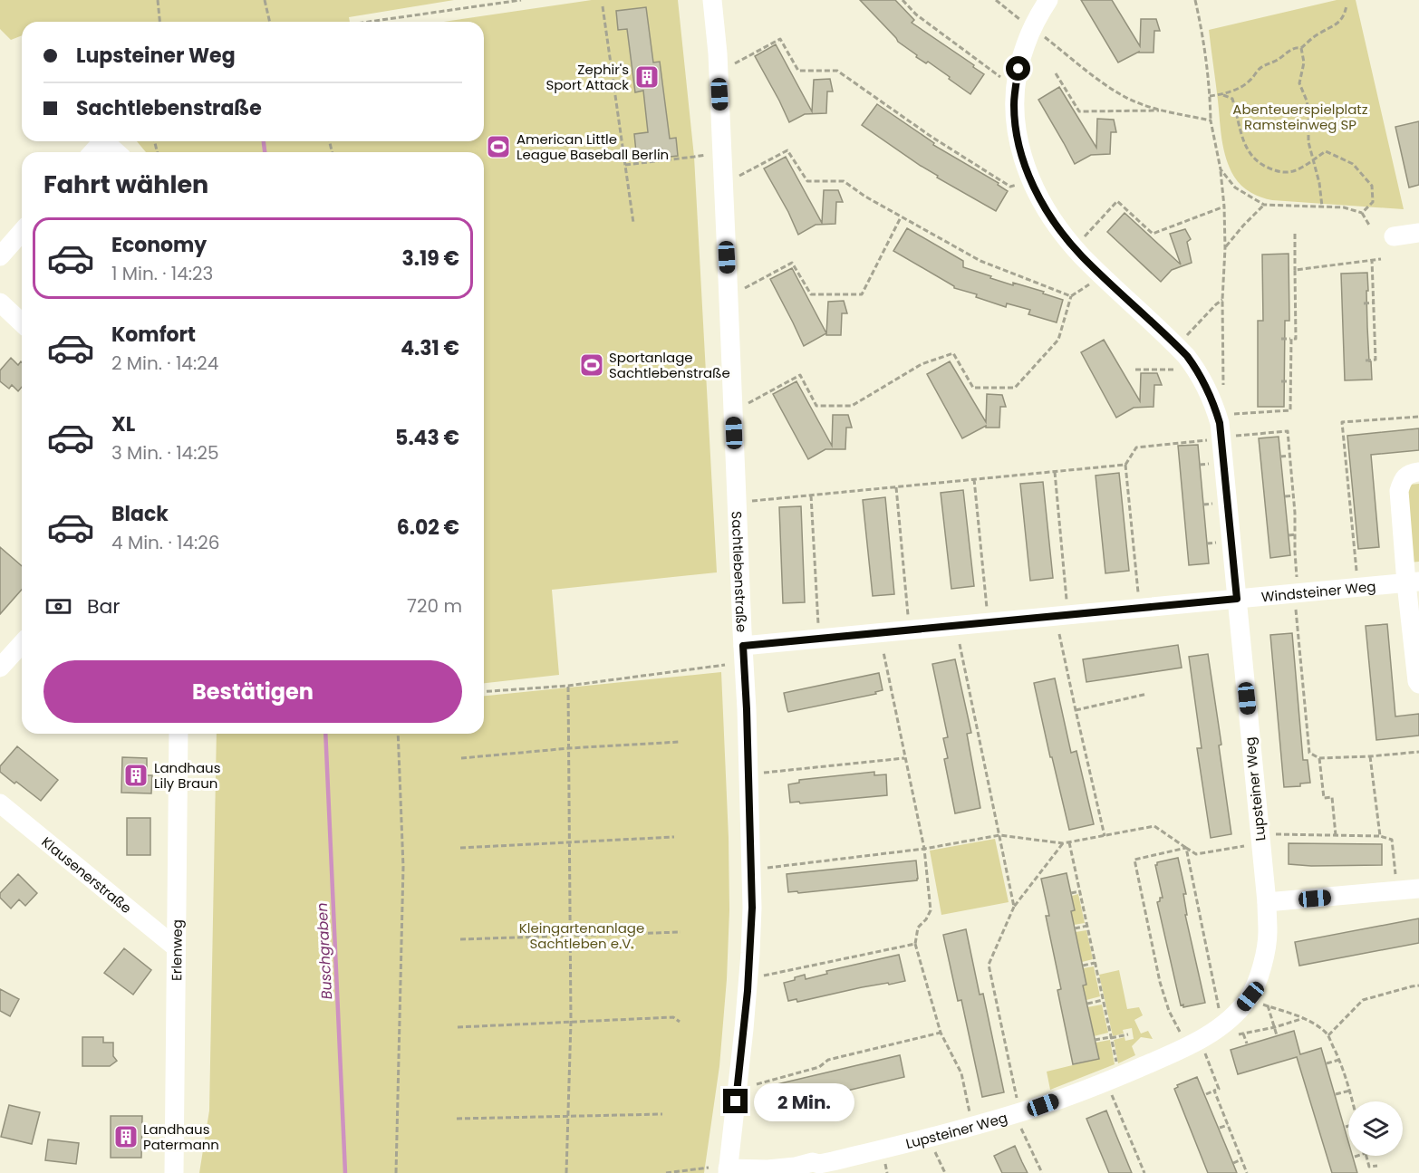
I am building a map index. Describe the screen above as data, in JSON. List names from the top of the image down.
{
  "streets": {
    "street": [
      "Sachtlebenstraße",
      "Windsteiner Weg",
      "Lupsteiner Weg",
      "Klausenerstraße",
      "Erlenweg"
    ]
  },
  "crossings": [
    ["Sachtlebenstraße", "Windsteiner Weg"],
    ["Sachtlebenstraße", "Lupsteiner Weg"],
    ["Windsteiner Weg", "Lupsteiner Weg"],
    ["Klausenerstraße", "Erlenweg"]
  ],
  "water": ["Buschgraben"],
  "parks": ["Abenteuerspielplatz Ramsteinweg SP", "Kleingartenanlage Sachtleben e.V."],
  "places": {
    "building": ["Zephir's Sport Attack", "Landhaus Lily Braun", "Landhaus Patermann"],
    "sports": ["American Little League Baseball Berlin", "Sportanlage Sachtlebenstraße"]
  },
  "page": {
    "banner": ["Lupsteiner Weg", "Sachtlebenstraße"],
    "heading": "Fahrt wählen",
    "list": [
      {
        "name": "Economy",
        "note": "1 Min. · 14:23",
        "value": "3.19 €"
      },
      {
        "name": "Komfort",
        "note": "2 Min. · 14:24",
        "value": "4.31 €"
      },
      {
        "name": "XL",
        "note": "3 Min. · 14:25",
        "value": "5.43 €"
      },
      {
        "name": "Black",
        "note": "4 Min. · 14:26",
        "value": "6.02 €"
      }
    ],
    "pay": ["Bar", "720 m"],
    "buttons": "Bestätigen",
    "bubble": "2 Min."
  }
}
